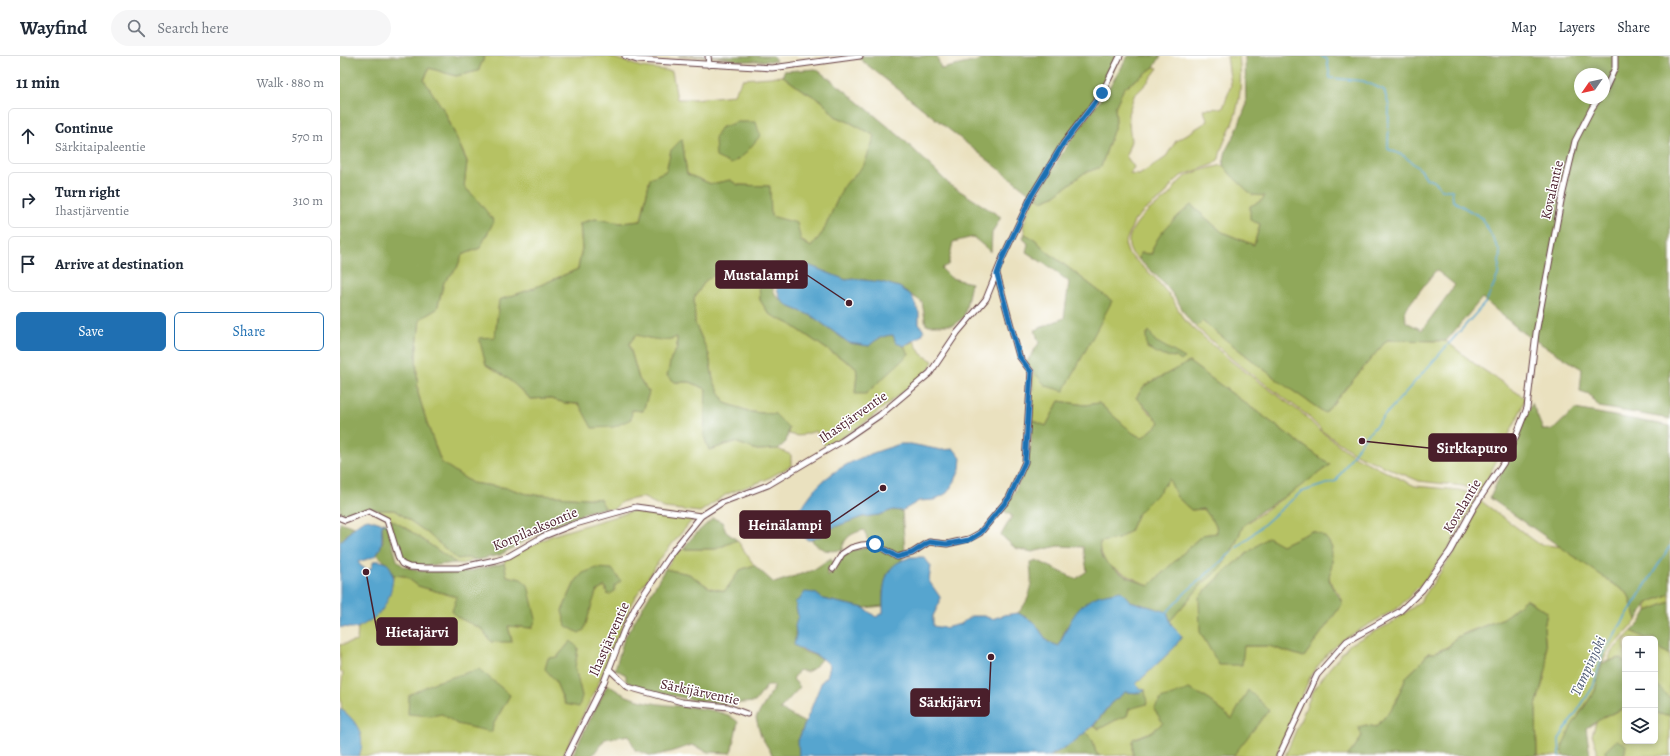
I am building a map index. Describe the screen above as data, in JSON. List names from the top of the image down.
{
  "streets": {
    "street": [
      "Kovalantie",
      "Ihastjärventie",
      "Korpilaaksontie",
      "Särkijärventie"
    ]
  },
  "crossings": [
    ["Ihastjärventie", "Korpilaaksontie"],
    ["Ihastjärventie", "Särkijärventie"]
  ],
  "water": ["Tampinjoki"],
  "places": [
    "Mustalampi",
    "Sirkkapuro",
    "Heinälampi",
    "Hietajärvi",
    "Särkijärvi"
  ],
  "north": "bottom left",
  "page": {
    "header": "Wayfind",
    "search": "Search here",
    "nav": ["Map", "Layers", "Share"],
    "heading": ["11 min", "Walk · 880 m"],
    "list": [
      ["Continue", "Särkitaipaleentie", "570 m"],
      ["Turn right", "Ihastjärventie", "310 m"],
      "Arrive at destination"
    ],
    "buttons": ["Save", "Share"],
    "map_buttons": ["+", "−"]
  }
}
